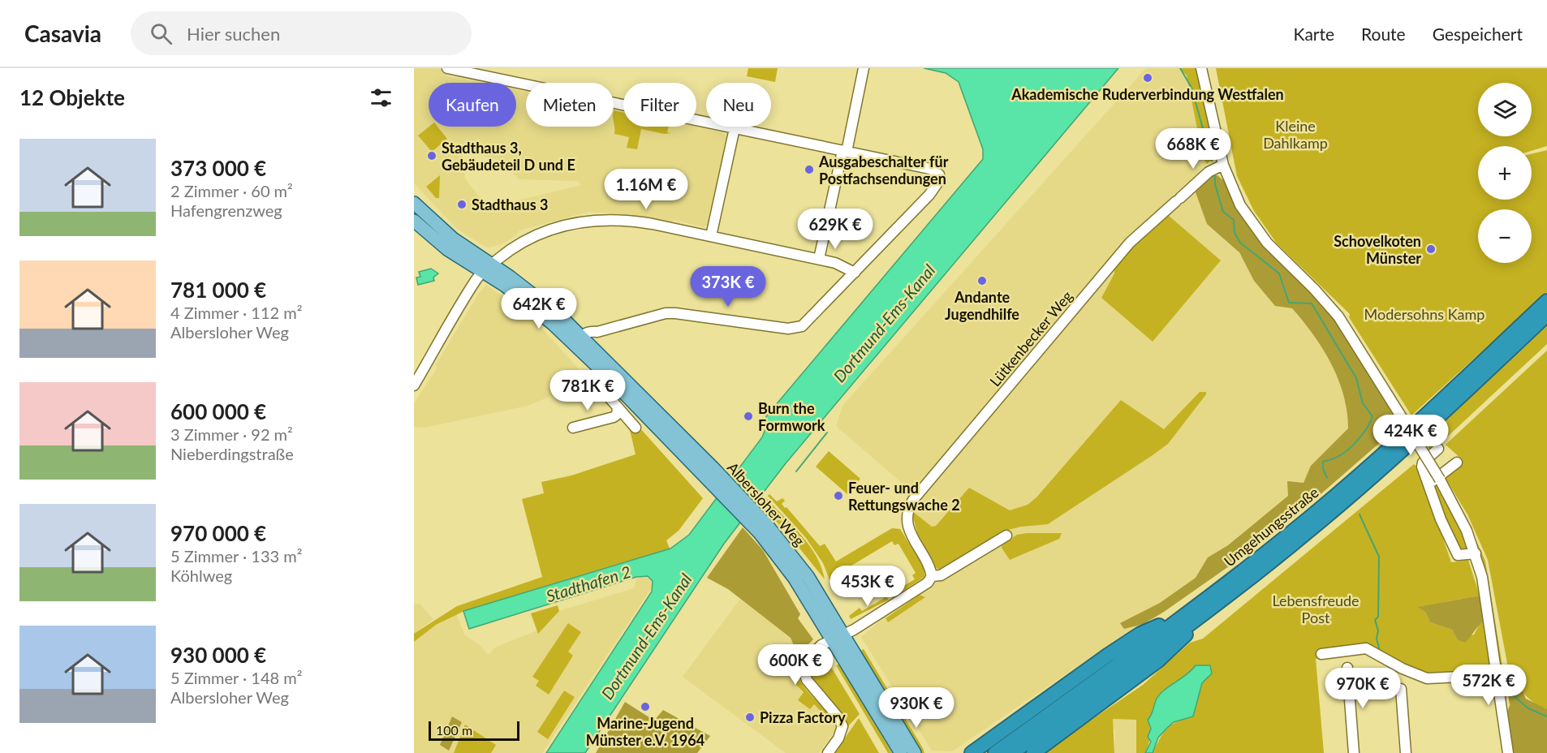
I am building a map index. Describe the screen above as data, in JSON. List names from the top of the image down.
{
  "streets": {
    "highway": ["Umgehungsstraße"],
    "main road": ["Albersloher Weg"],
    "street": ["Lütkenbecker Weg"]
  },
  "water": ["Dortmund-Ems-Kanal", "Stadthafen 2"],
  "parks": ["Kleine Dahlkamp", "Modersohns Kamp", "Lebensfreude Post"],
  "places": [
    "Akademische Ruderverbindung Westfalen",
    "Stadthaus 3, Gebäudeteil D und E",
    "Ausgabeschalter für Postfachsendungen",
    "Stadthaus 3",
    "Schovelkoten Münster",
    "Andante Jugendhilfe",
    "Burn the Formwork",
    "Feuer- und Rettungswache 2",
    "Marine-Jugend Münster e.V. 1964",
    "Pizza Factory"
  ],
  "scale_bar": "100 m",
  "page": {
    "header": "Casavia",
    "search": "Hier suchen",
    "nav": ["Karte", "Route", "Gespeichert"],
    "heading": "12 Objekte",
    "map_buttons": ["+", "−"],
    "chip": [
      "Kaufen",
      "Mieten",
      "Filter",
      "Neu"
    ],
    "list": [
      {
        "name": "373 000 €",
        "note": "2 Zimmer · 60 m² · Hafengrenzweg"
      },
      {
        "name": "781 000 €",
        "note": "4 Zimmer · 112 m² · Albersloher Weg"
      },
      {
        "name": "600 000 €",
        "note": "3 Zimmer · 92 m² · Nieberdingstraße"
      },
      {
        "name": "970 000 €",
        "note": "5 Zimmer · 133 m² · Köhlweg"
      },
      {
        "name": "930 000 €",
        "note": "5 Zimmer · 148 m² · Albersloher Weg"
      }
    ],
    "price": [
      "668K €",
      "1.16M €",
      "629K €",
      "373K €",
      "642K €",
      "781K €",
      "424K €",
      "453K €",
      "600K €",
      "572K €",
      "970K €",
      "930K €"
    ],
    "scale": "100 m"
  }
}
